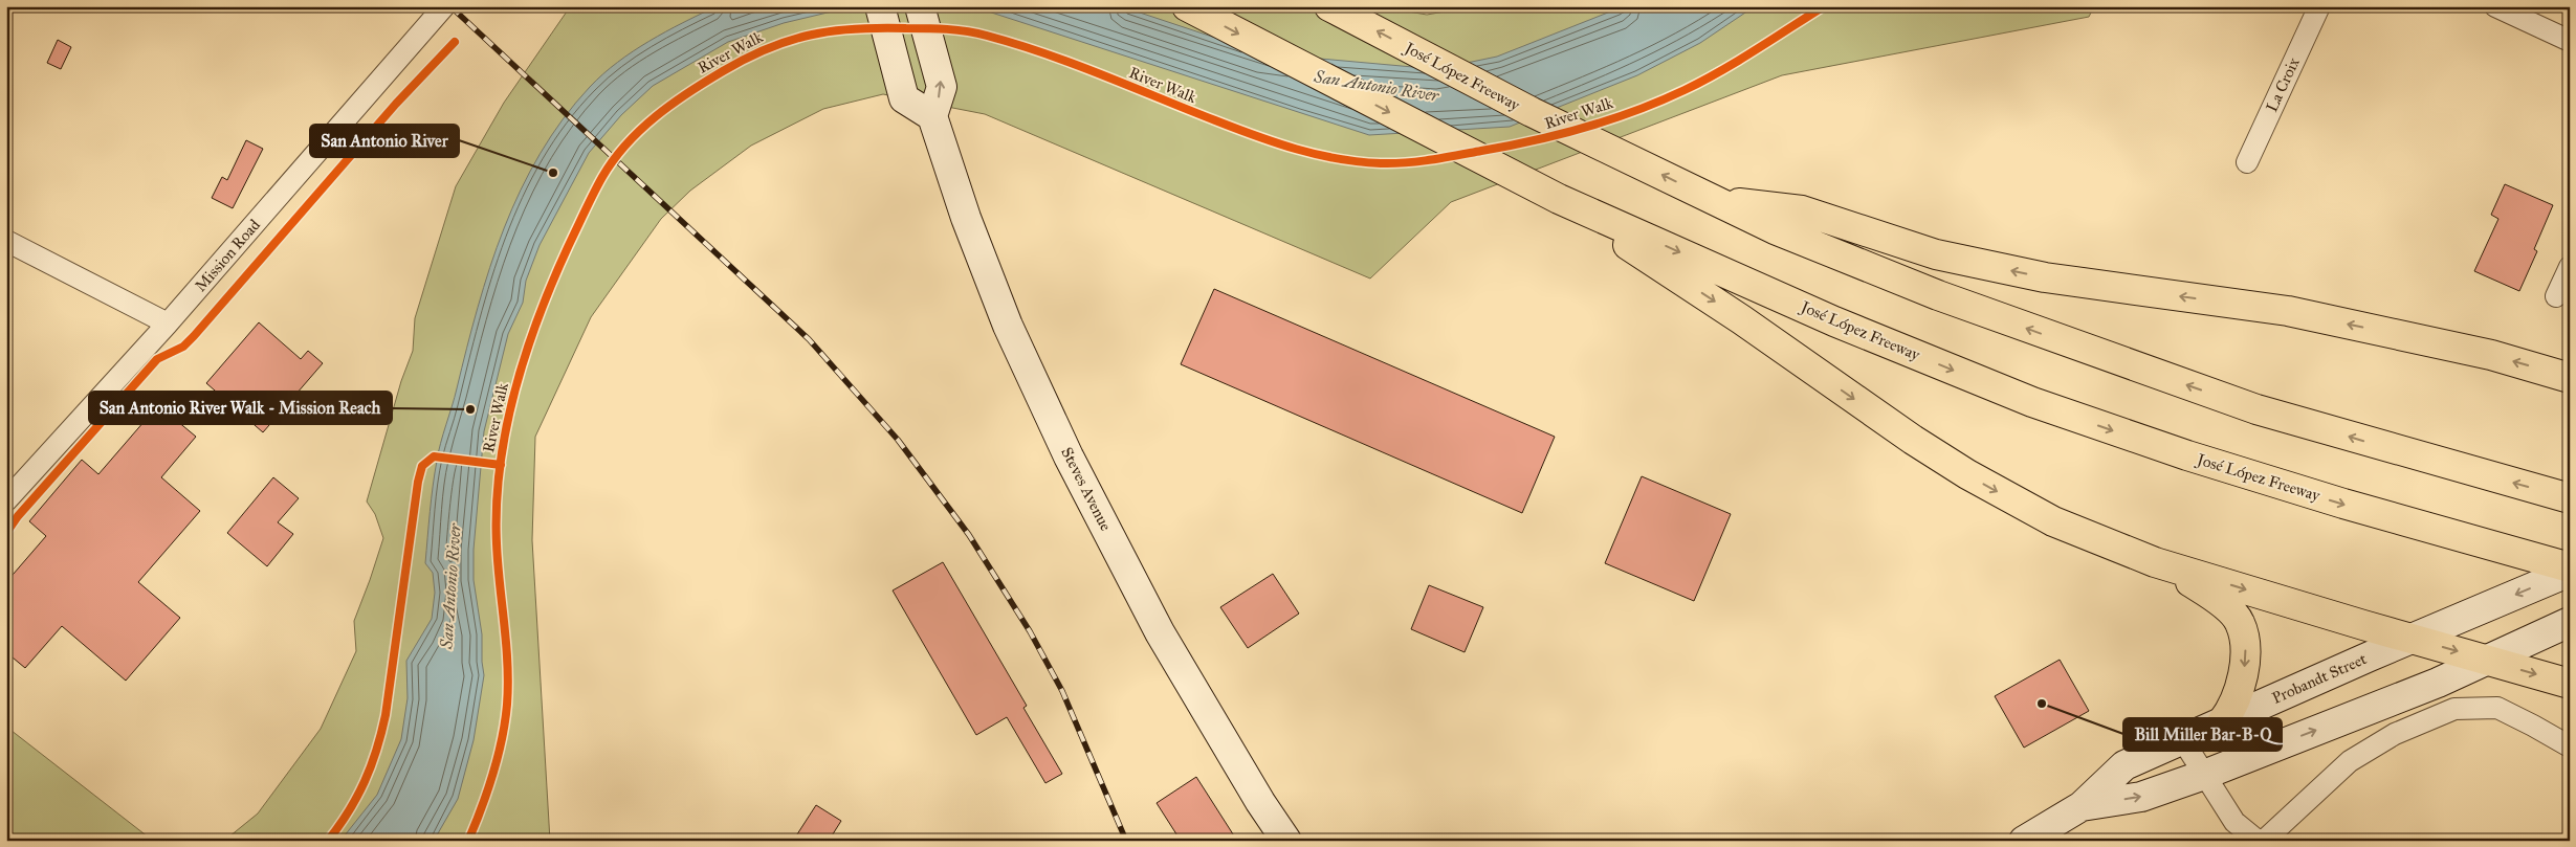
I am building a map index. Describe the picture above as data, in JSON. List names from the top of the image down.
{
  "streets": {
    "highway": ["José López Freeway"],
    "main road": ["Steves Avenue", "Probandt Street"],
    "street": ["La Croix", "Mission Road"],
    "cycle path": ["River Walk"]
  },
  "crossings": [
    ["José López Freeway", "Probandt Street"]
  ],
  "water": ["San Antonio River"],
  "places": ["San Antonio River", "San Antonio River Walk - Mission Reach", "Bill Miller Bar-B-Q"]
}
